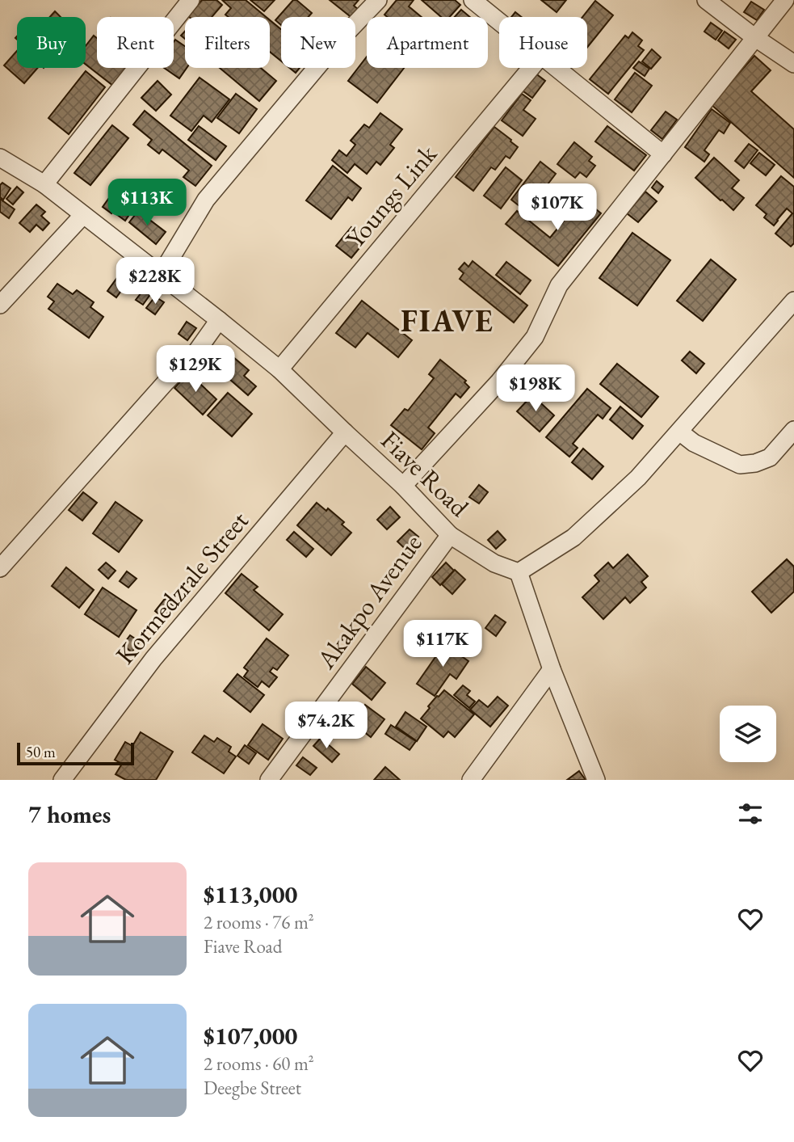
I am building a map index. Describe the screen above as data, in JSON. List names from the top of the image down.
{
  "streets": {
    "street": [
      "Youngs Link",
      "Fiave Road",
      "Kormedzrale Street",
      "Akakpo Avenue"
    ]
  },
  "crossings": [
    ["Youngs Link", "Fiave Road"],
    ["Fiave Road", "Kormedzrale Street"],
    ["Fiave Road", "Akakpo Avenue"]
  ],
  "districts": ["FIAVE"],
  "scale_bar": "50 m",
  "page": {
    "chip": [
      "Buy",
      "Rent",
      "Filters",
      "New",
      "Apartment",
      "House"
    ],
    "price": [
      "$113K",
      "$107K",
      "$228K",
      "$129K",
      "$198K",
      "$117K",
      "$74.2K"
    ],
    "scale": "50 m",
    "heading": "7 homes",
    "list": [
      {
        "name": "$113,000",
        "note": "2 rooms · 76 m² · Fiave Road"
      },
      {
        "name": "$107,000",
        "note": "2 rooms · 60 m² · Deegbe Street"
      }
    ]
  }
}
